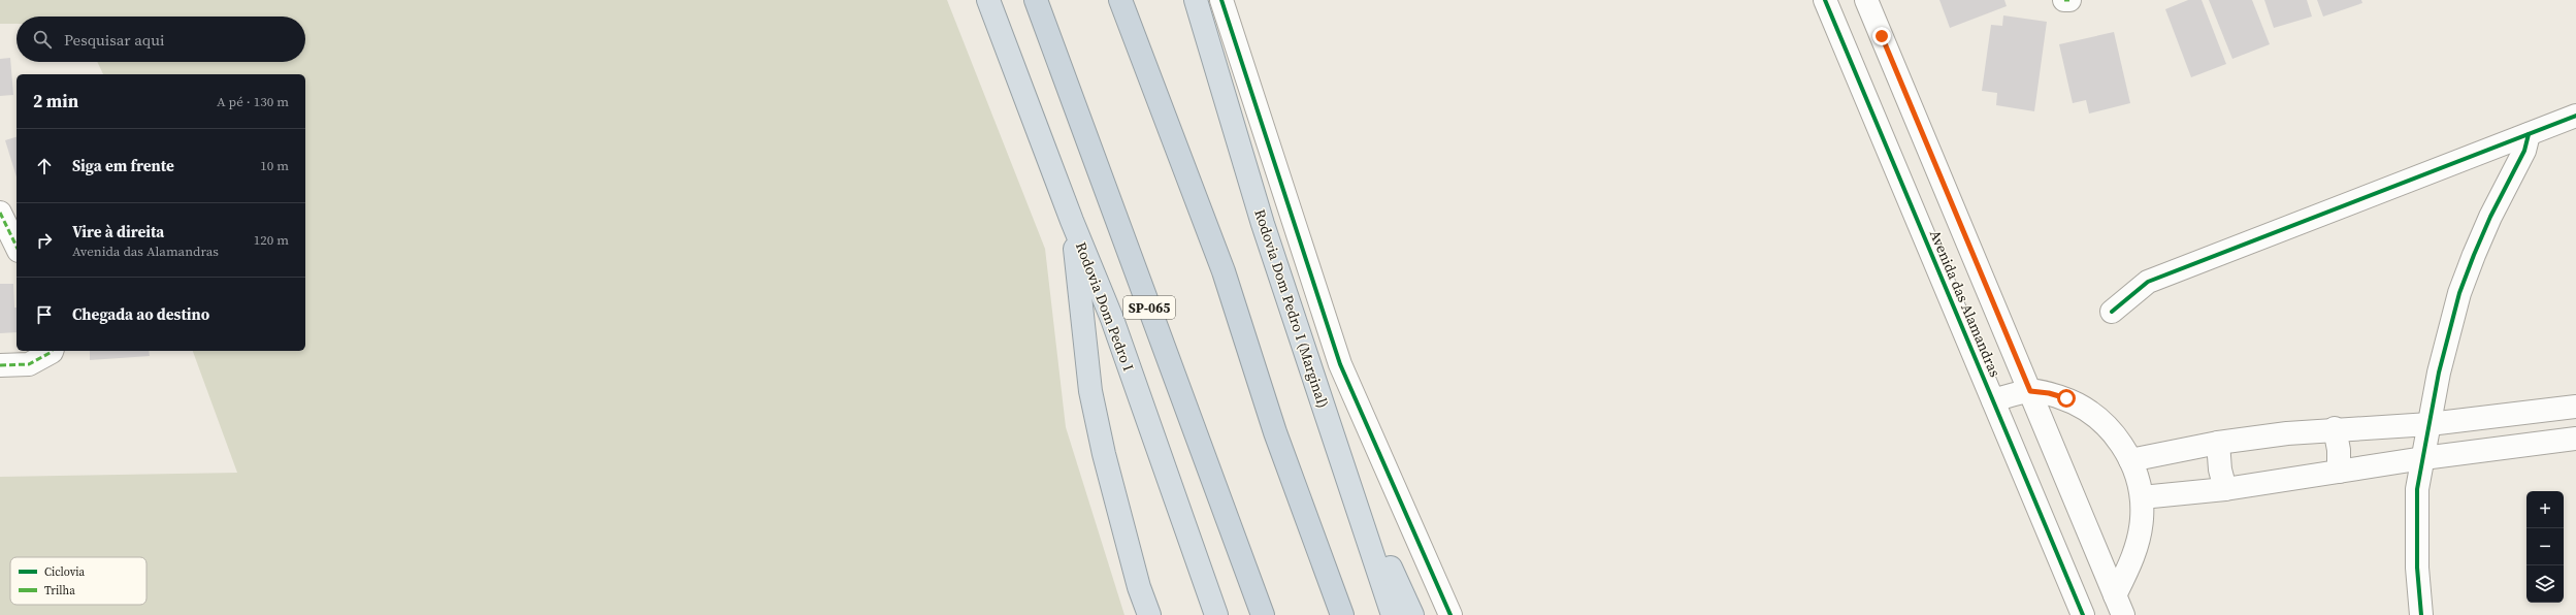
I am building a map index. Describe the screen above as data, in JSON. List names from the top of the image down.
{
  "streets": {
    "highway": ["Rodovia Dom Pedro I", "SP-065", "Rodovia Dom Pedro I (Marginal)"],
    "street": ["Avenida das Alamandras"]
  },
  "legend": ["Ciclovia", "Trilha"],
  "page": {
    "search": "Pesquisar aqui",
    "heading": ["2 min", "A pé · 130 m"],
    "list": [
      ["Siga em frente", "10 m"],
      ["Vire à direita", "Avenida das Alamandras", "120 m"],
      "Chegada ao destino"
    ],
    "map_buttons": ["+", "−"]
  }
}
